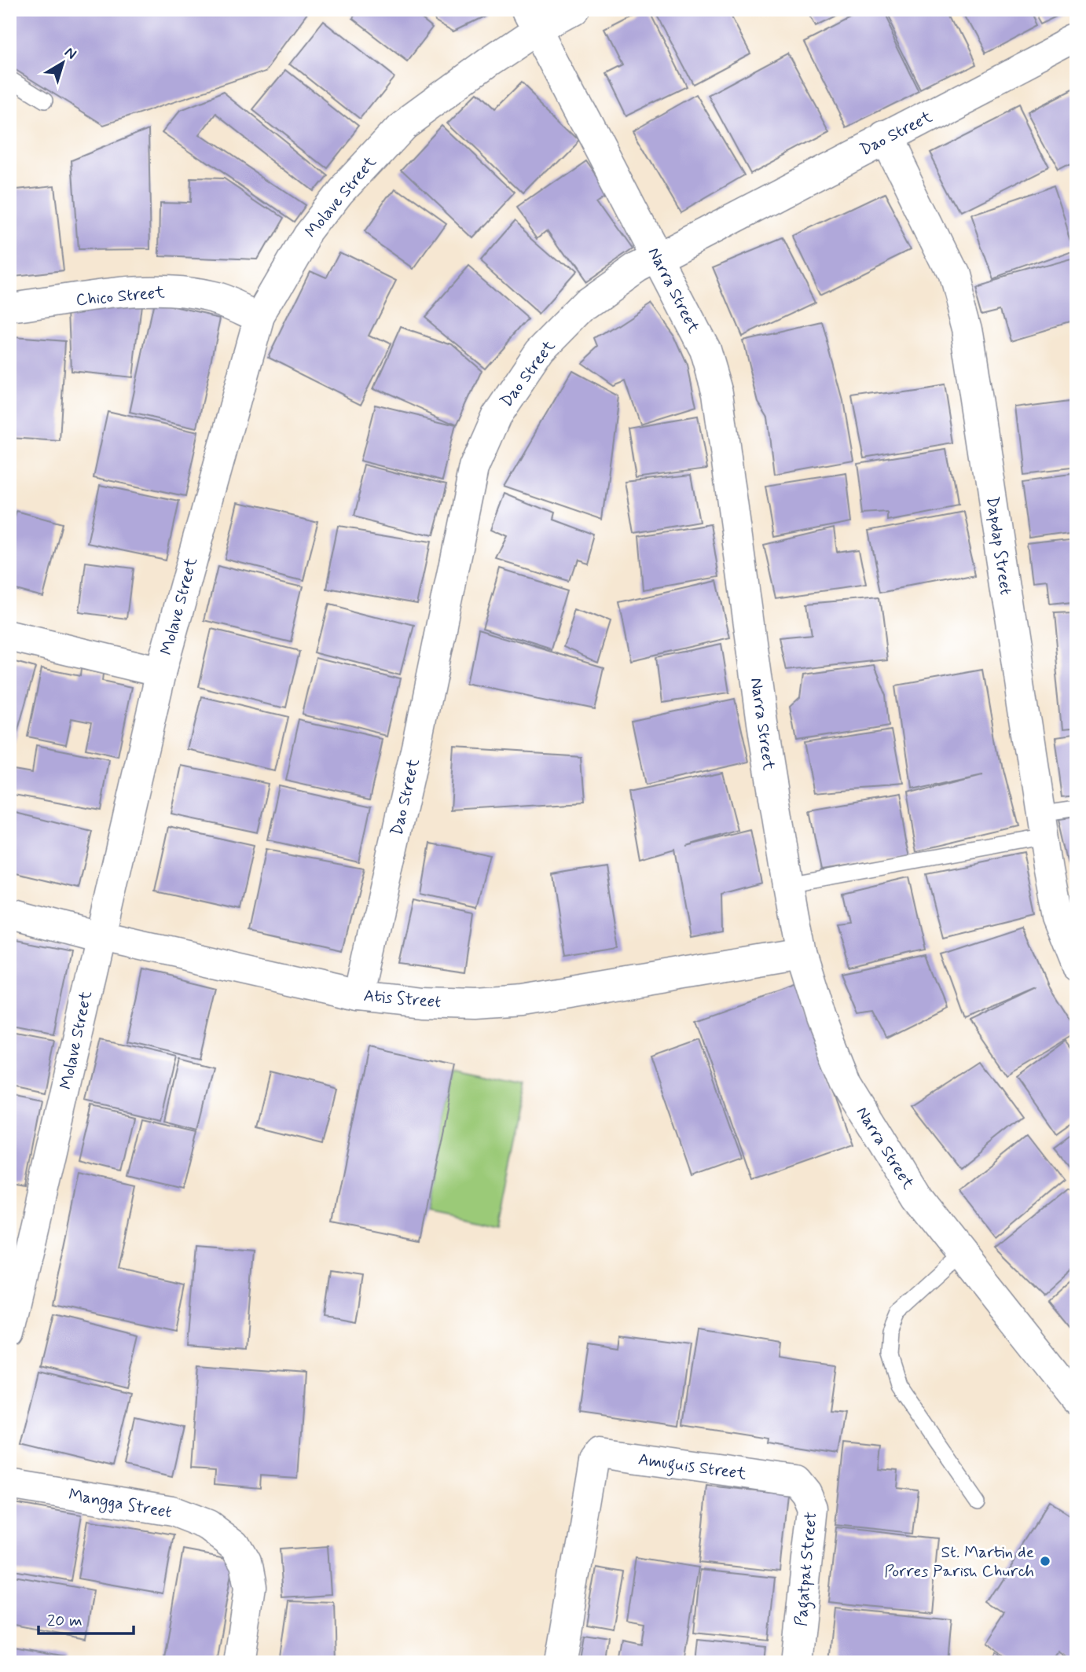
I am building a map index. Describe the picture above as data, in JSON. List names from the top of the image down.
{
  "streets": {
    "street": [
      "Dao Street",
      "Molave Street",
      "Narra Street",
      "Chico Street",
      "Dapdap Street",
      "Atis Street",
      "Amuguis Street",
      "Mangga Street",
      "Pagatpat Street"
    ]
  },
  "crossings": [
    ["Dao Street", "Narra Street"],
    ["Dao Street", "Dapdap Street"],
    ["Dao Street", "Atis Street"],
    ["Molave Street", "Narra Street"],
    ["Molave Street", "Chico Street"],
    ["Molave Street", "Atis Street"],
    ["Narra Street", "Atis Street"],
    ["Amuguis Street", "Pagatpat Street"]
  ],
  "places": ["St. Martin de Porres Parish Church"],
  "scale_bar": "20 m",
  "north": "top right"
}
